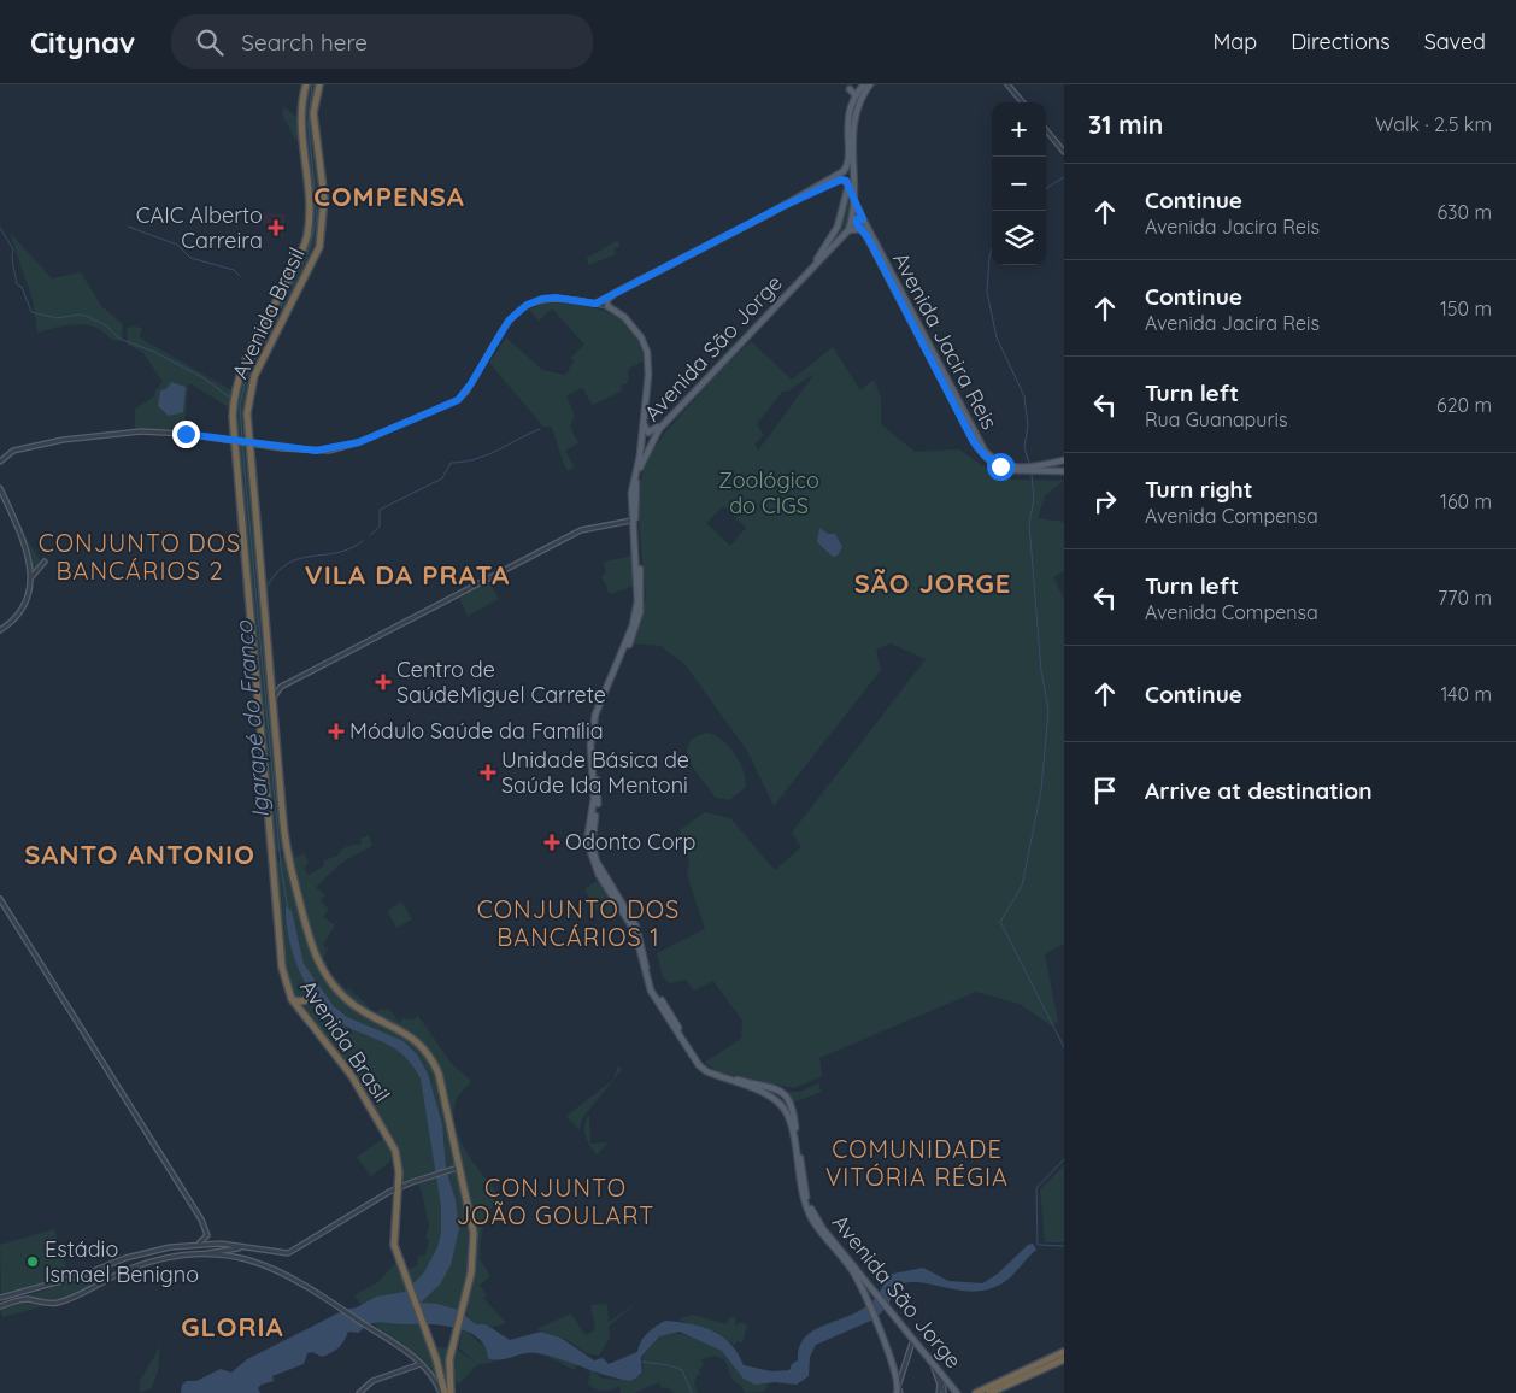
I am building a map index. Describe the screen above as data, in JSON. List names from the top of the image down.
{
  "streets": {
    "highway": ["Avenida Brasil"],
    "main road": ["Avenida Jacira Reis", "Avenida São Jorge"]
  },
  "districts": [
    "COMPENSA",
    "CONJUNTO DOS BANCÁRIOS 2",
    "VILA DA PRATA",
    "SÃO JORGE",
    "SANTO ANTONIO",
    "CONJUNTO DOS BANCÁRIOS 1",
    "COMUNIDADE VITÓRIA RÉGIA",
    "CONJUNTO JOÃO GOULART",
    "GLORIA"
  ],
  "water": ["Igarapé do Franco"],
  "parks": ["Zoológico do CIGS"],
  "places": {
    "health": [
      "CAIC Alberto Carreira",
      "Centro de SaúdeMiguel Carrete",
      "Módulo Saúde da Família",
      "Unidade Básica de Saúde Ida Mentoni",
      "Odonto Corp"
    ],
    "other": ["Estádio Ismael Benigno"]
  },
  "page": {
    "header": "Citynav",
    "search": "Search here",
    "nav": ["Map", "Directions", "Saved"],
    "heading": ["31 min", "Walk · 2.5 km"],
    "map_buttons": ["+", "−"],
    "list": [
      ["Continue", "Avenida Jacira Reis", "630 m"],
      ["Continue", "Avenida Jacira Reis", "150 m"],
      ["Turn left", "Rua Guanapuris", "620 m"],
      ["Turn right", "Avenida Compensa", "160 m"],
      ["Turn left", "Avenida Compensa", "770 m"],
      ["Continue", "140 m"],
      "Arrive at destination"
    ]
  }
}
